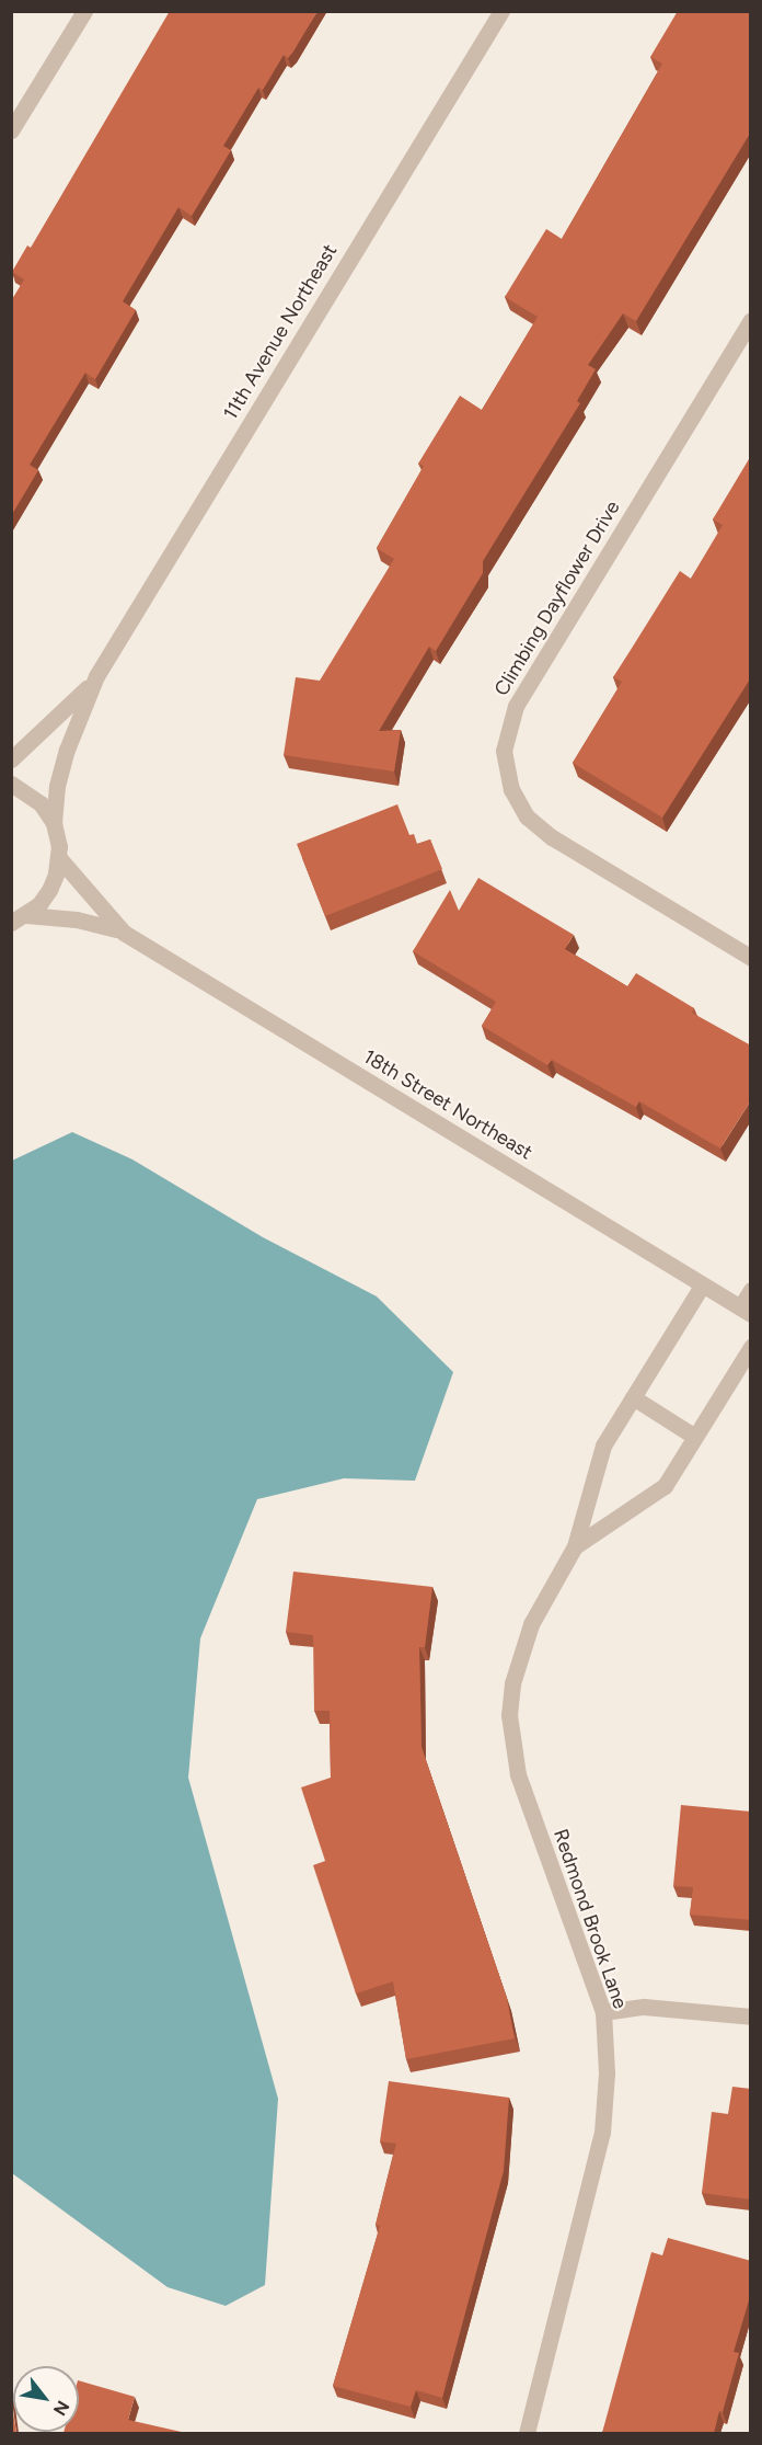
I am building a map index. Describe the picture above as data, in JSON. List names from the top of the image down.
{
  "streets": {
    "street": [
      "11th Avenue Northeast",
      "Climbing Dayflower Drive",
      "18th Street Northeast",
      "Redmond Brook Lane"
    ]
  },
  "crossings": [
    ["11th Avenue Northeast", "18th Street Northeast"],
    ["18th Street Northeast", "Redmond Brook Lane"]
  ],
  "north": "bottom right"
}
